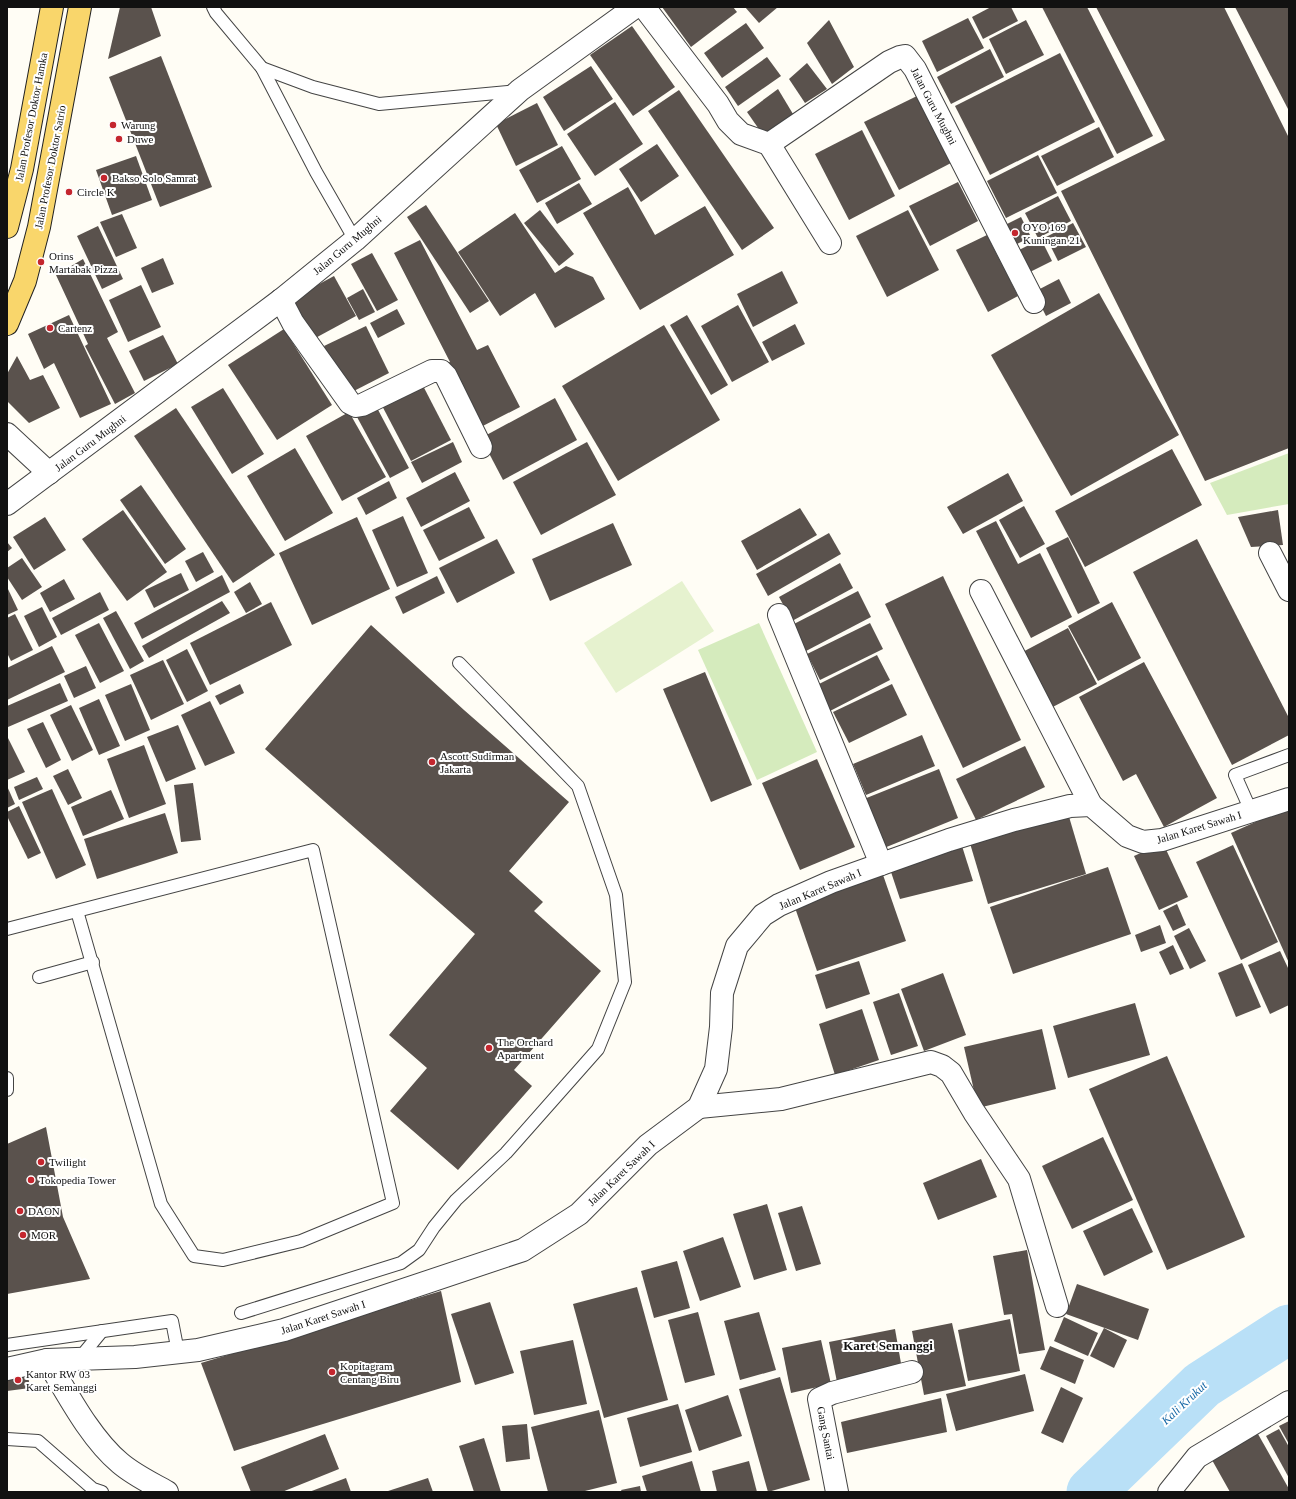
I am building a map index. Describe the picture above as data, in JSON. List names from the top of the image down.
{
  "streets": {
    "main road": ["Jalan Profesor Doktor Hamka", "Jalan Profesor Doktor Satrio"],
    "street": ["Jalan Guru Mughni", "Jalan Karet Sawah I", "Gang Santai"]
  },
  "districts": ["Karet Semanggi"],
  "water": ["Kali Krukut"],
  "places": [
    "Warung",
    "Duwe",
    "Bakso Solo Samrat",
    "Circle K",
    "OYO 169 Kuningan 21",
    "Orins Martabak Pizza",
    "Cartenz",
    "Ascott Sudirman Jakarta",
    "The Orchard Apartment",
    "Twilight",
    "Tokopedia Tower",
    "DAON",
    "MOR",
    "Kopitagram Centang Biru",
    "Kantor RW 03 Karet Semanggi"
  ]
}
